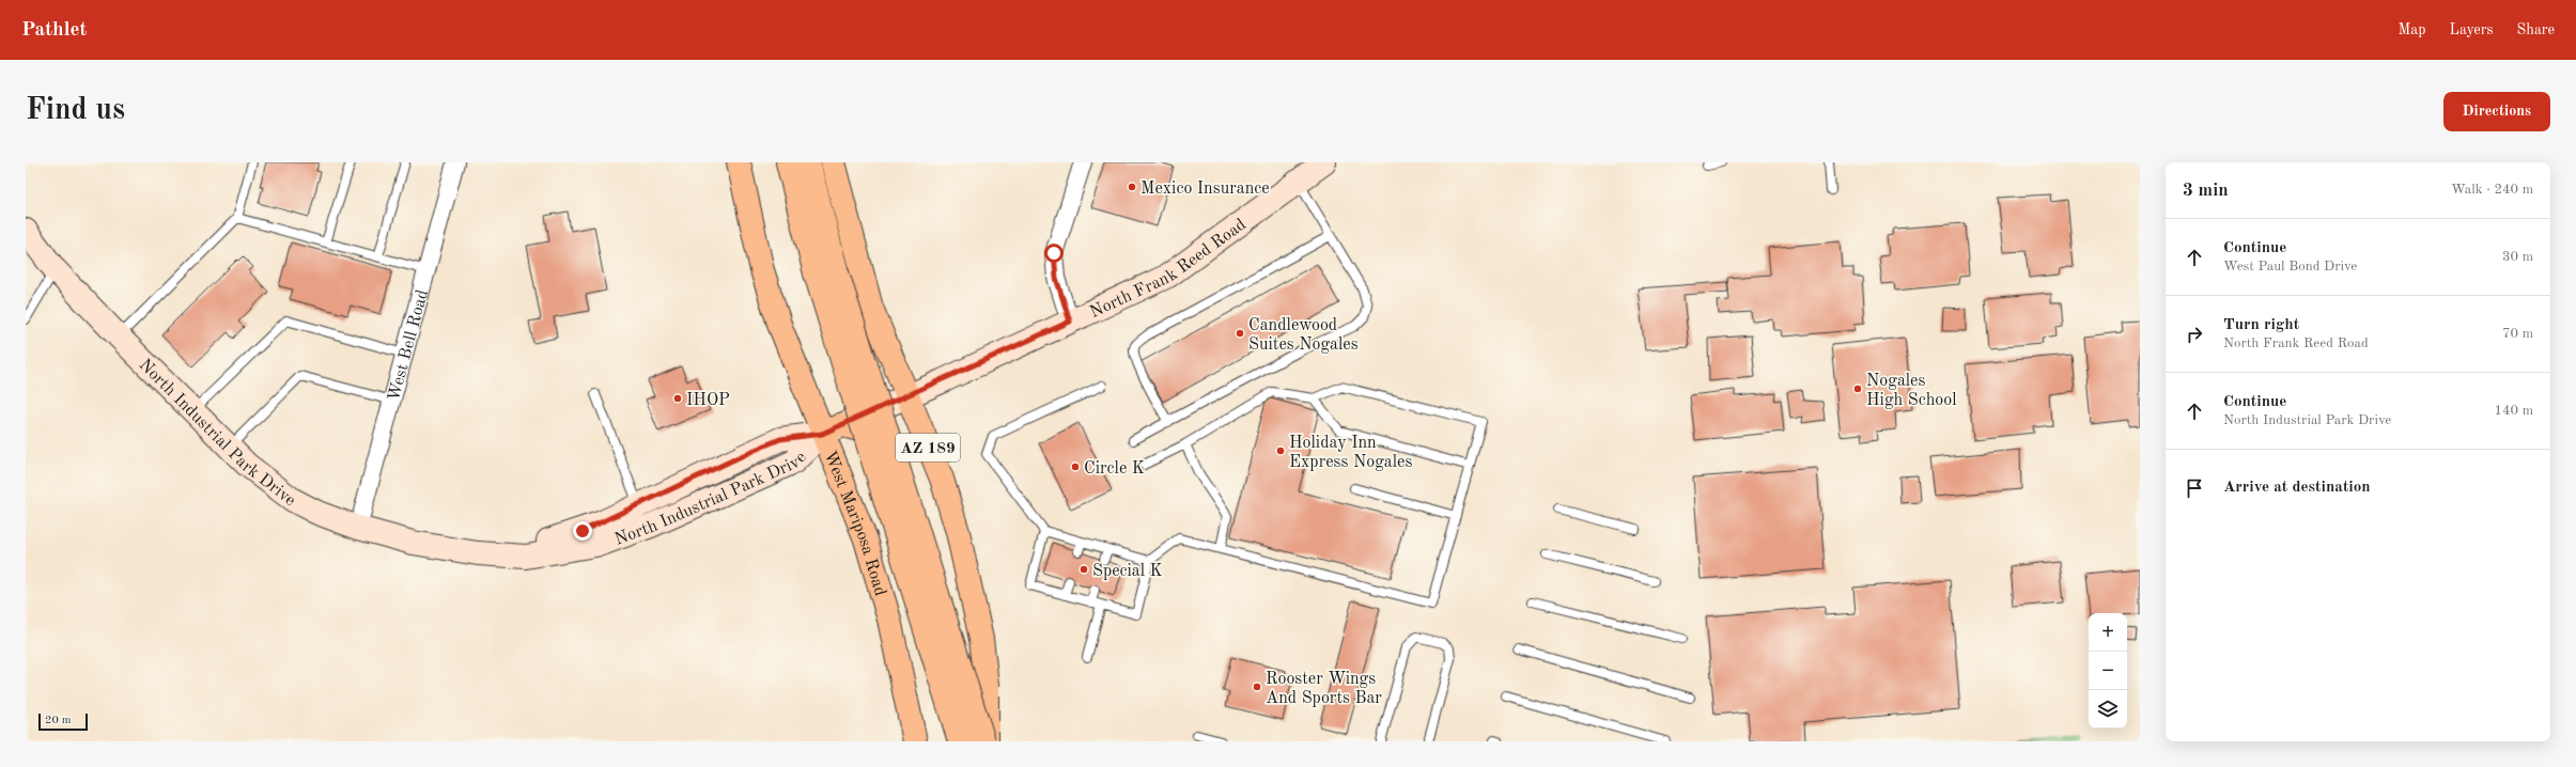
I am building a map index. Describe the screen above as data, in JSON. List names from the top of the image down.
{
  "streets": {
    "highway": ["AZ 189", "West Mariposa Road"],
    "street": ["North Frank Reed Road", "West Bell Road", "North Industrial Park Drive"]
  },
  "crossings": [
    ["North Frank Reed Road", "North Industrial Park Drive"],
    ["North Frank Reed Road", "AZ 189"],
    ["West Bell Road", "North Industrial Park Drive"],
    ["North Industrial Park Drive", "AZ 189"],
    ["North Industrial Park Drive", "West Mariposa Road"]
  ],
  "places": [
    "Mexico Insurance",
    "Candlewood Suites Nogales",
    "Nogales High School",
    "IHOP",
    "Holiday Inn Express Nogales",
    "Circle K",
    "Special K",
    "Rooster Wings And Sports Bar"
  ],
  "scale_bar": "20 m",
  "page": {
    "header": "Pathlet",
    "nav": ["Map", "Layers", "Share"],
    "buttons": "Directions",
    "title": "Find us",
    "heading": ["3 min", "Walk · 240 m"],
    "list": [
      ["Continue", "West Paul Bond Drive", "30 m"],
      ["Turn right", "North Frank Reed Road", "70 m"],
      ["Continue", "North Industrial Park Drive", "140 m"],
      "Arrive at destination"
    ],
    "map_buttons": ["+", "−"],
    "scale": "20 m"
  }
}
